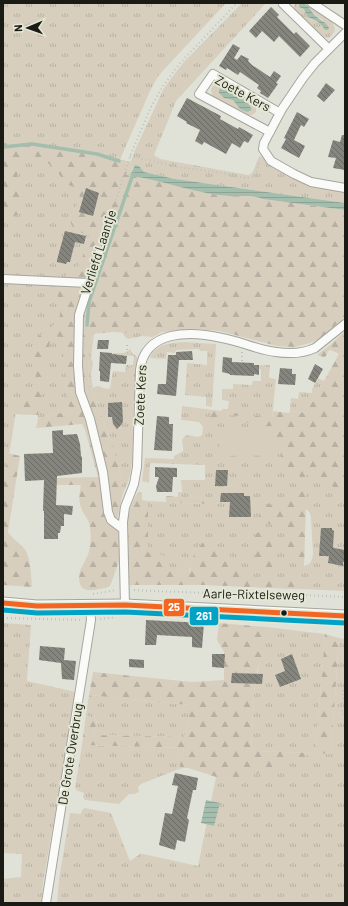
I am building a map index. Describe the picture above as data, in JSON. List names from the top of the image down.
{
  "streets": {
    "street": [
      "Zoete Kers",
      "Verliefd Laantje",
      "Aarle-Rixtelseweg",
      "De Grote Overbrug"
    ]
  },
  "crossings": [
    ["Zoete Kers", "Verliefd Laantje"],
    ["Zoete Kers", "Aarle-Rixtelseweg"],
    ["Aarle-Rixtelseweg", "De Grote Overbrug"]
  ],
  "lines": ["transit line 25", "transit line 261"],
  "north": "left"
}
